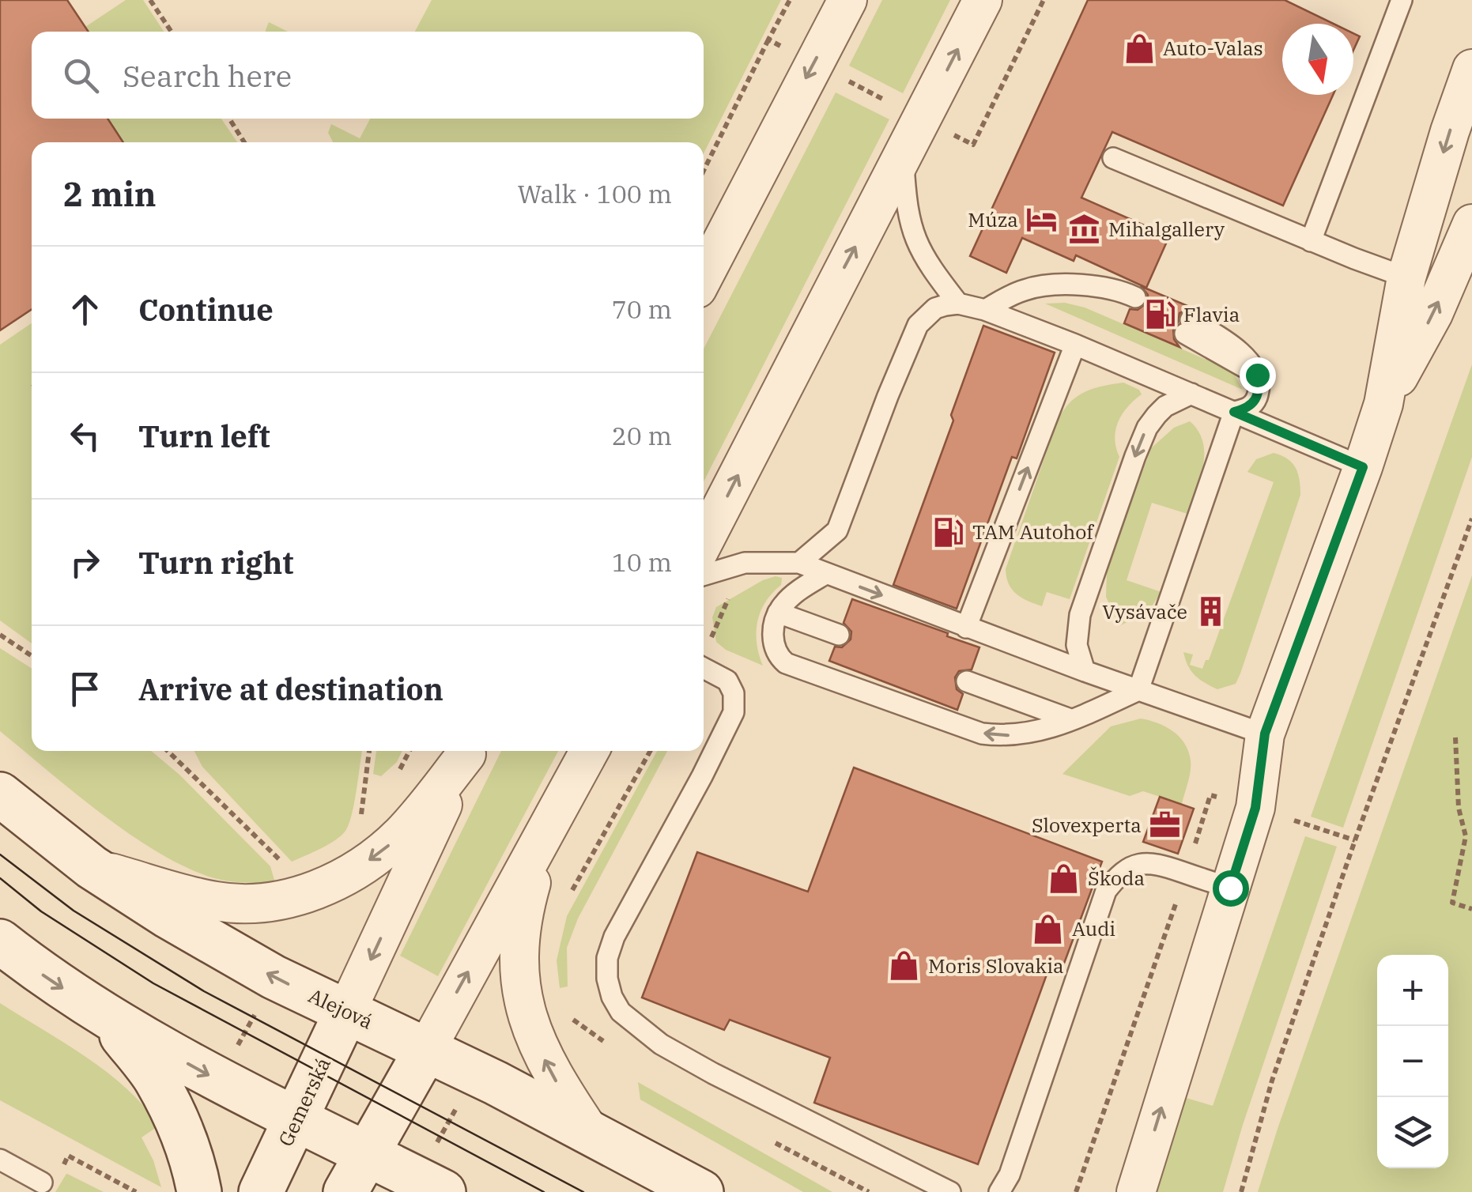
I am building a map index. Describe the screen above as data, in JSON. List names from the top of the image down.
{
  "streets": {
    "street": ["Alejová", "Gemerská"]
  },
  "crossings": [
    ["Alejová", "Gemerská"]
  ],
  "places": {
    "shop": [
      "Auto-Valas",
      "Škoda",
      "Audi",
      "Moris Slovakia"
    ],
    "hotel": ["Múza"],
    "museum": ["Mihalgallery"],
    "fuel station": ["Flavia", "TAM Autohof"],
    "building": ["Vysávače"],
    "office": ["Slovexperta"]
  },
  "north": "bottom",
  "page": {
    "search": "Search here",
    "heading": ["2 min", "Walk · 100 m"],
    "list": [
      ["Continue", "70 m"],
      ["Turn left", "20 m"],
      ["Turn right", "10 m"],
      "Arrive at destination"
    ],
    "map_buttons": ["+", "−"]
  }
}
